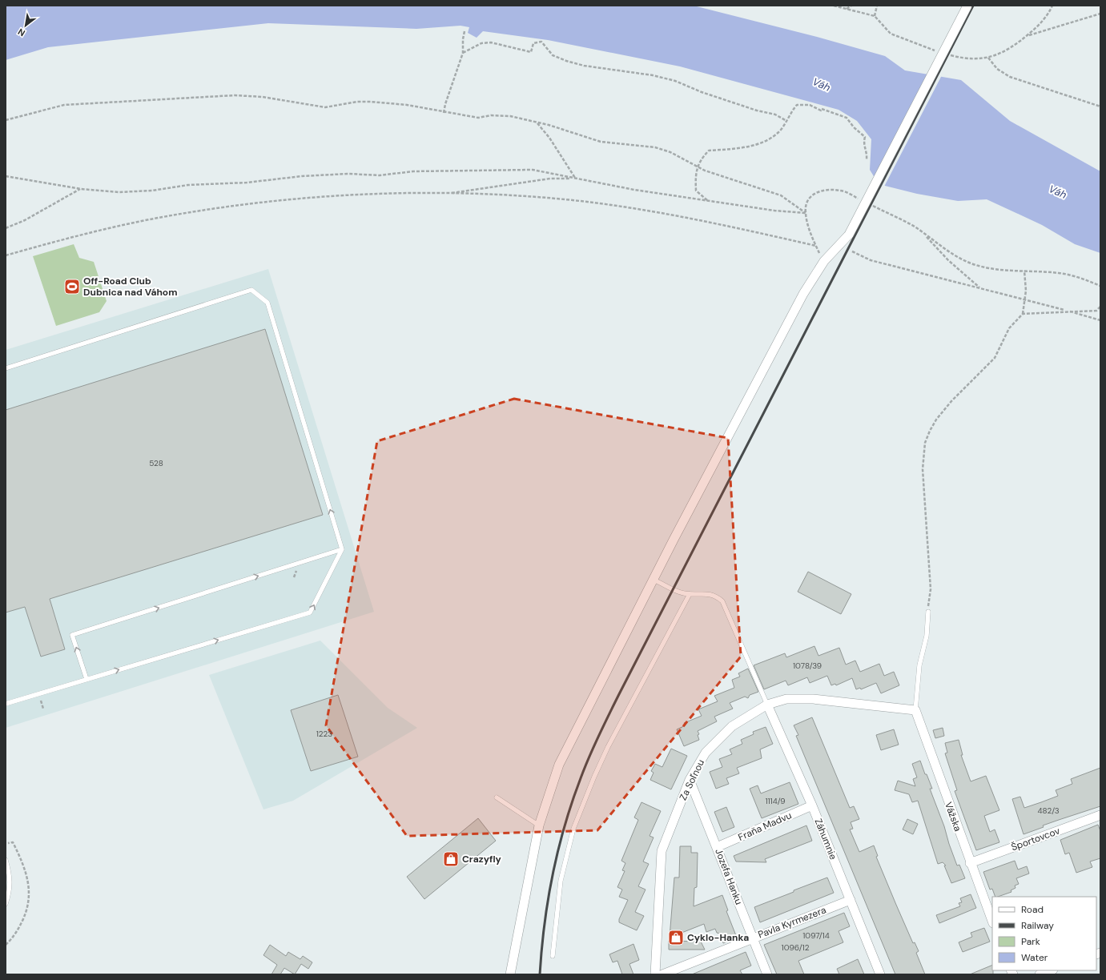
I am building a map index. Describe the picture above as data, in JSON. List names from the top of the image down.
{
  "streets": {
    "street": [
      "Za Soľnou",
      "Vážska",
      "Fraňa Madvu",
      "Záhumnie",
      "Športovcov",
      "Jozefa Hanku",
      "Pavla Kyrmezera"
    ]
  },
  "crossings": [
    ["Za Soľnou", "Vážska"],
    ["Za Soľnou", "Záhumnie"],
    ["Za Soľnou", "Jozefa Hanku"],
    ["Vážska", "Športovcov"],
    ["Fraňa Madvu", "Záhumnie"],
    ["Fraňa Madvu", "Jozefa Hanku"],
    ["Záhumnie", "Pavla Kyrmezera"],
    ["Jozefa Hanku", "Pavla Kyrmezera"]
  ],
  "water": ["Váh"],
  "places": {
    "sports": ["Off-Road Club Dubnica nad Váhom"],
    "shop": ["Crazyfly", "Cyklo-Hanka"]
  },
  "house_numbers": [
    "528",
    "1078/39",
    "1223",
    "1114/9",
    "482/3",
    "1097/14",
    "1096/12"
  ],
  "legend": [
    "Road",
    "Railway",
    "Park",
    "Water"
  ],
  "north": "bottom left"
}
